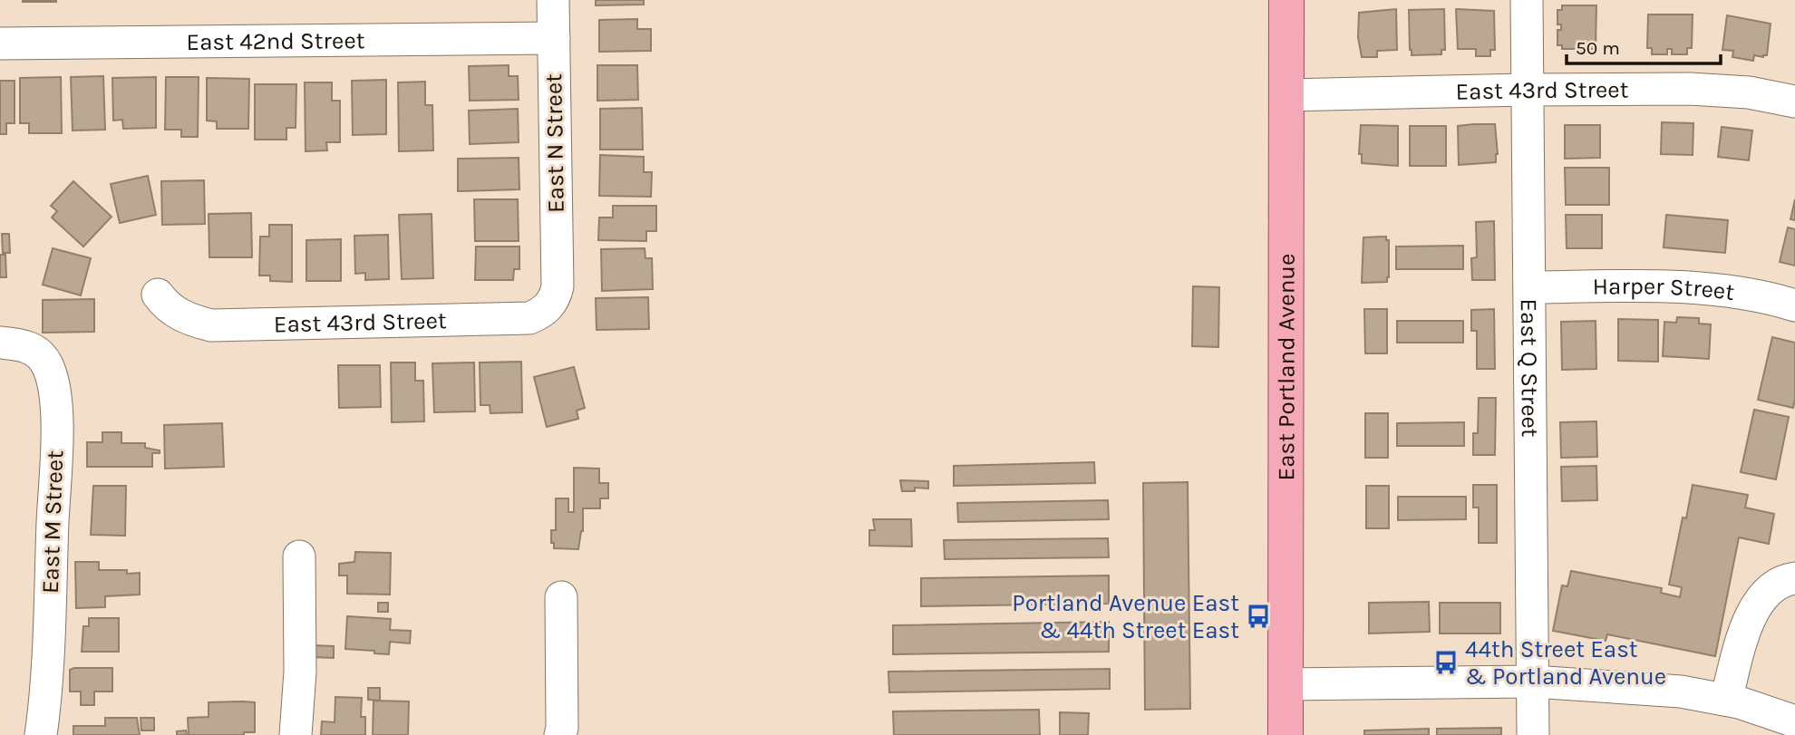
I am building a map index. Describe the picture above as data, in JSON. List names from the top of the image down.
{
  "streets": {
    "main road": ["East Portland Avenue"],
    "street": [
      "East 42nd Street",
      "East 43rd Street",
      "East N Street",
      "Harper Street",
      "East Q Street",
      "East M Street"
    ]
  },
  "crossings": [
    ["East 42nd Street", "East N Street"],
    ["East 43rd Street", "East N Street"],
    ["East 43rd Street", "East Q Street"],
    ["East 43rd Street", "East Portland Avenue"],
    ["Harper Street", "East Q Street"]
  ],
  "places": {
    "bus stop": ["Portland Avenue East & 44th Street East", "44th Street East & Portland Avenue"]
  },
  "scale_bar": "50 m"
}
